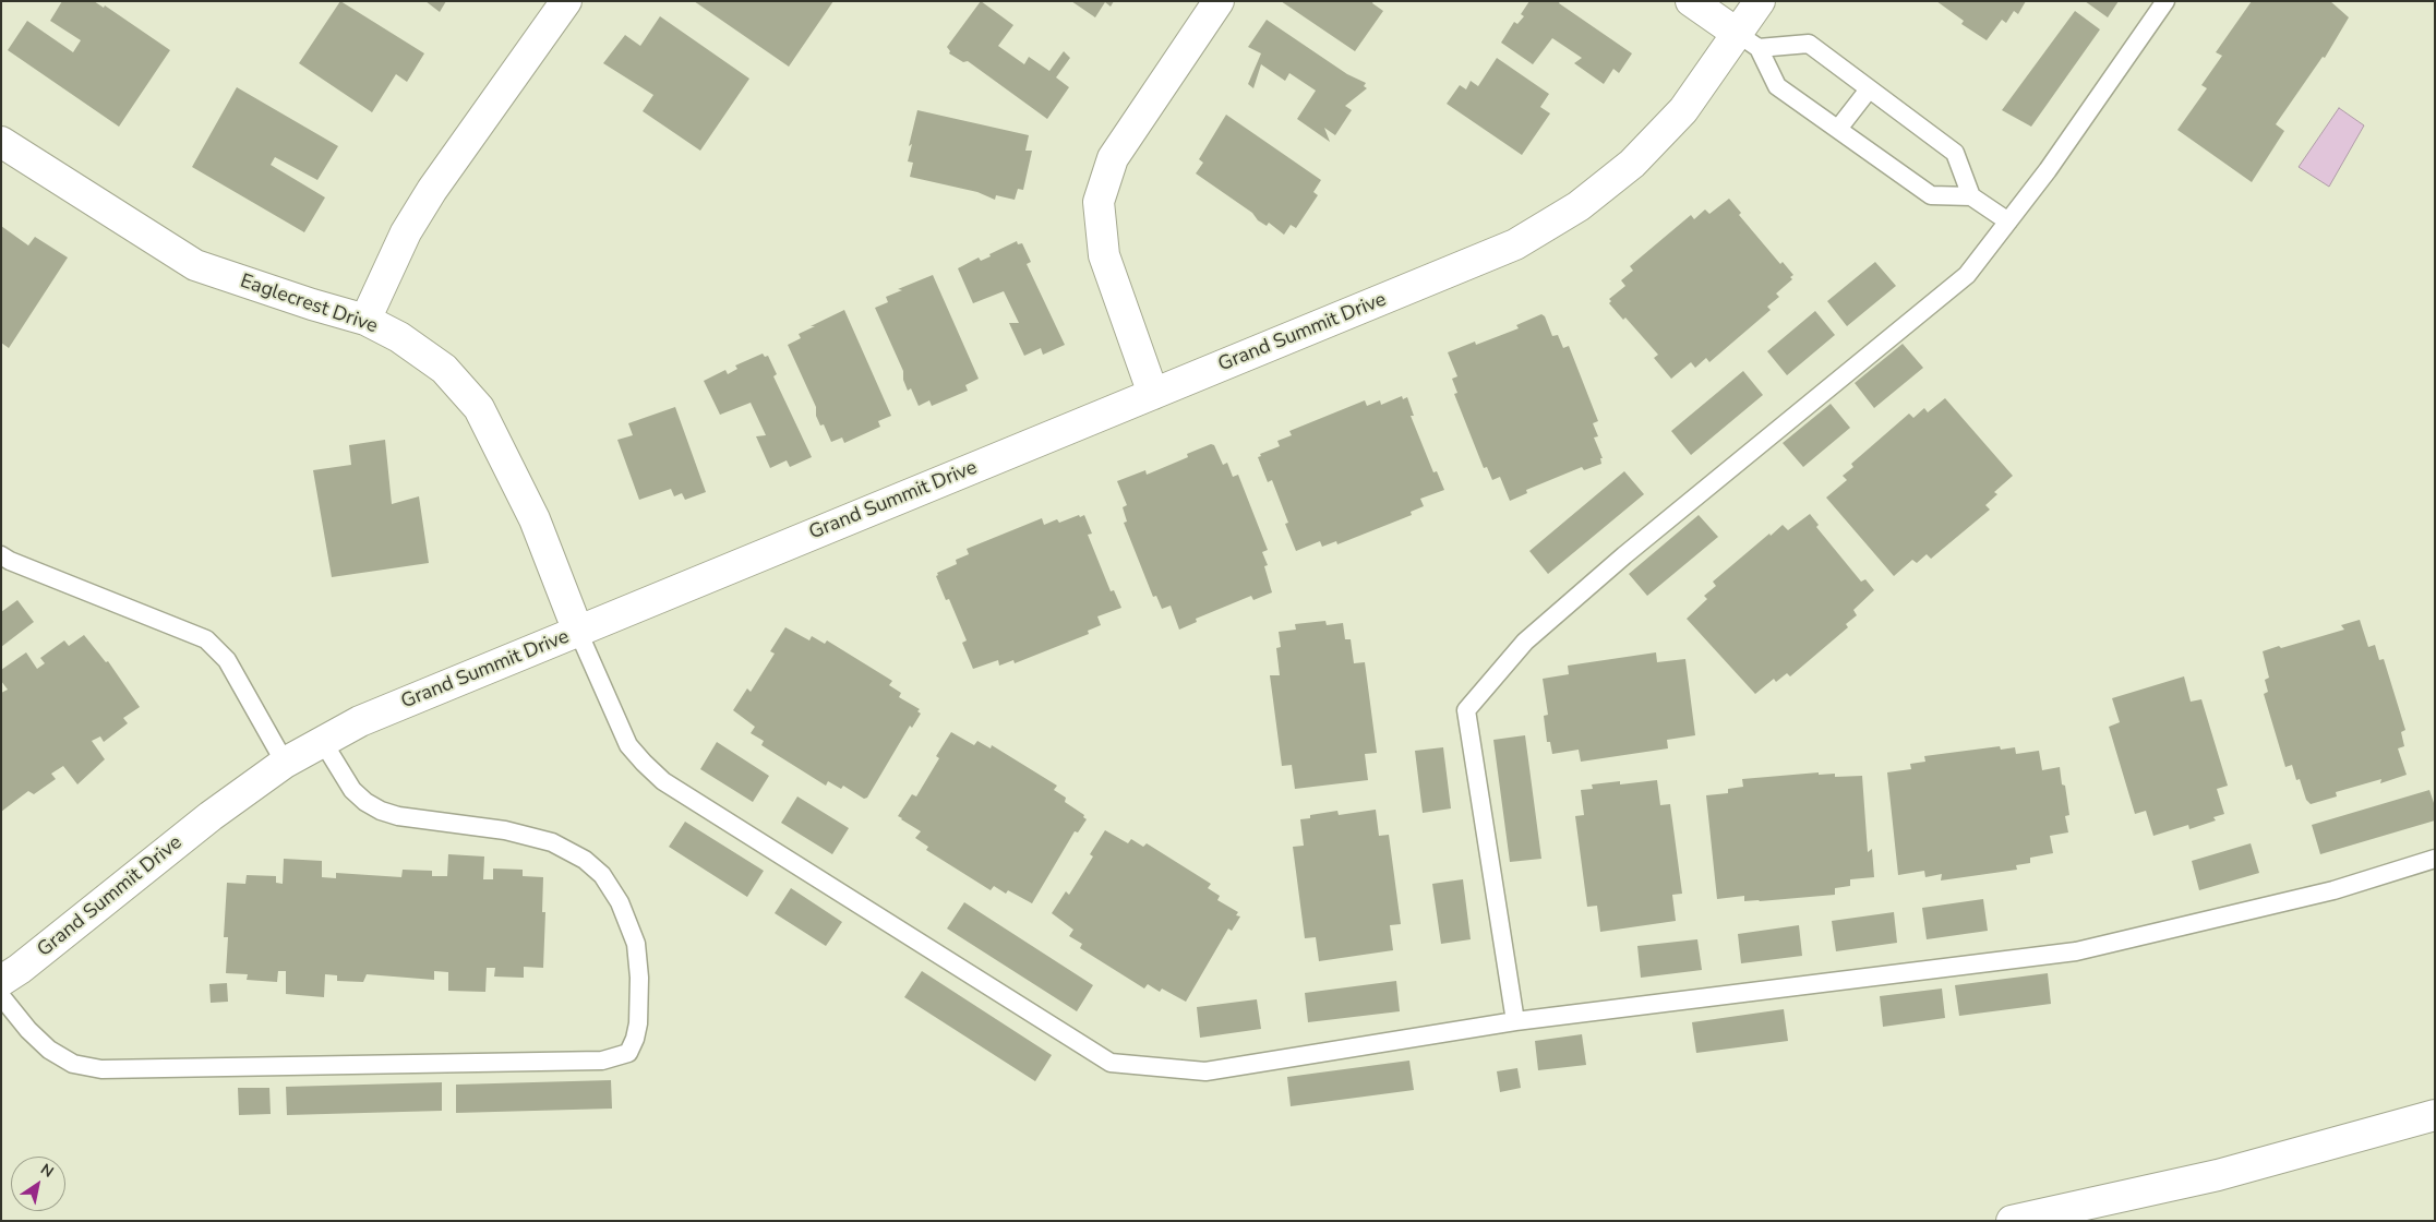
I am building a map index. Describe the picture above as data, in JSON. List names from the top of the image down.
{
  "streets": {
    "main road": ["Eaglecrest Drive", "Grand Summit Drive"]
  },
  "crossings": [
    ["Eaglecrest Drive", "Grand Summit Drive"]
  ],
  "north": "top right"
}
